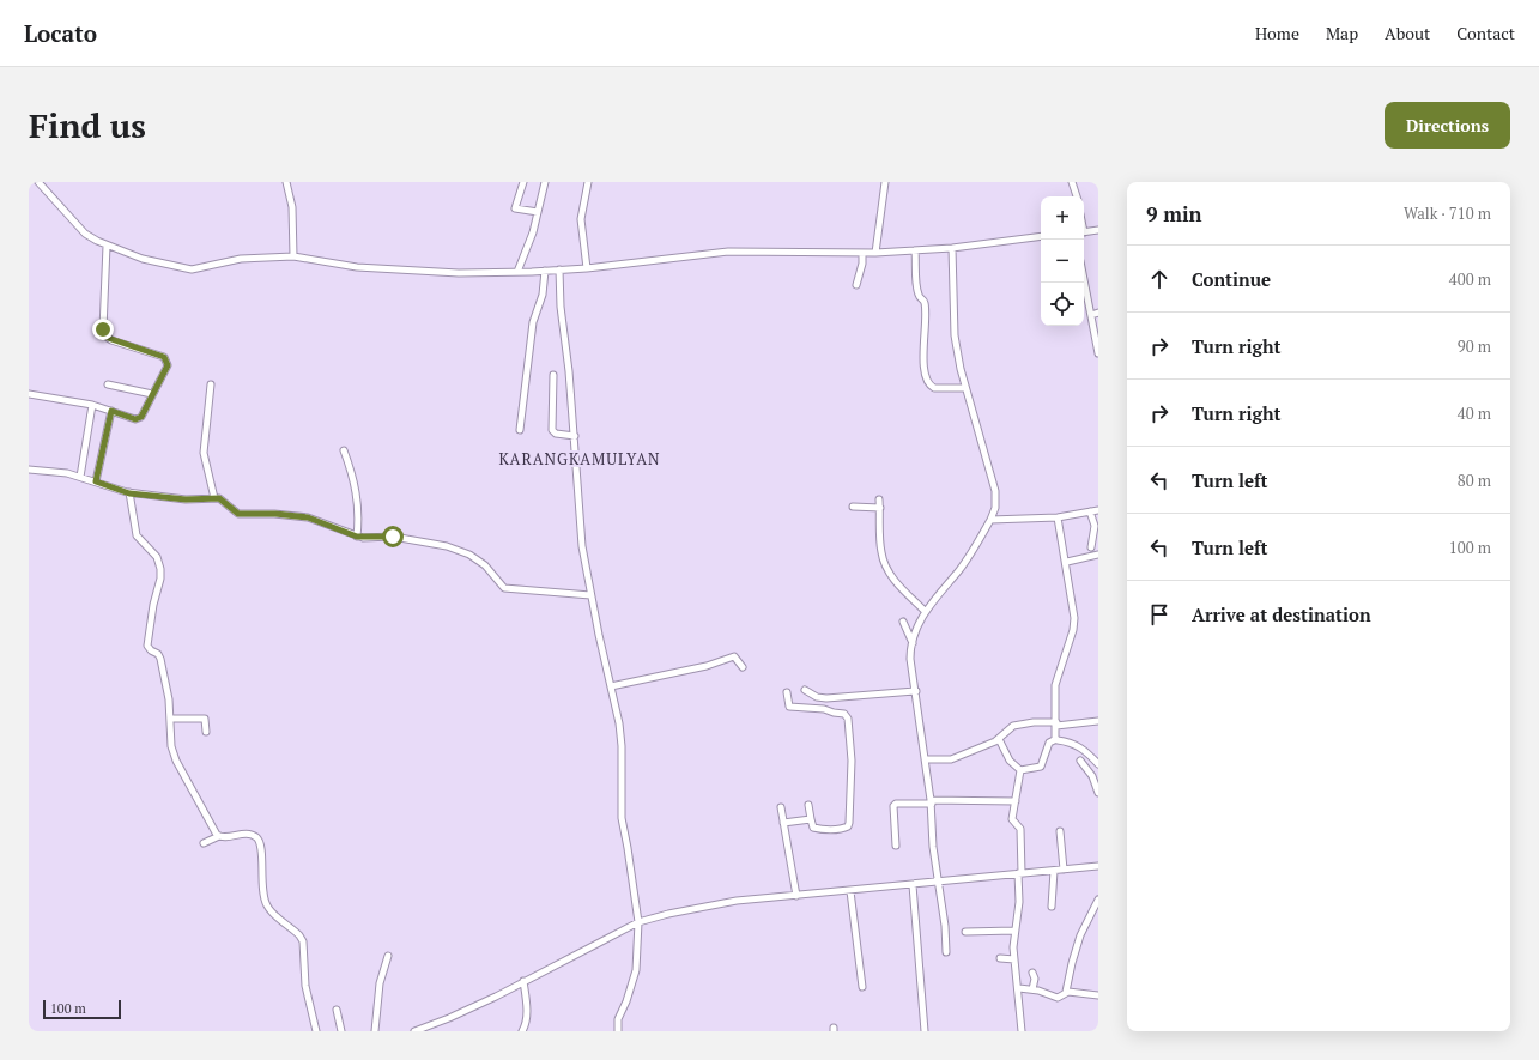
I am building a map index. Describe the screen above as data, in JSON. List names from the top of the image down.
{
  "districts": ["KARANGKAMULYAN"],
  "scale_bar": "100 m",
  "page": {
    "header": "Locato",
    "nav": [
      "Home",
      "Map",
      "About",
      "Contact"
    ],
    "buttons": "Directions",
    "title": "Find us",
    "heading": ["9 min", "Walk · 710 m"],
    "map_buttons": ["+", "−"],
    "list": [
      ["Continue", "400 m"],
      ["Turn right", "90 m"],
      ["Turn right", "40 m"],
      ["Turn left", "80 m"],
      ["Turn left", "100 m"],
      "Arrive at destination"
    ],
    "scale": "100 m"
  }
}
